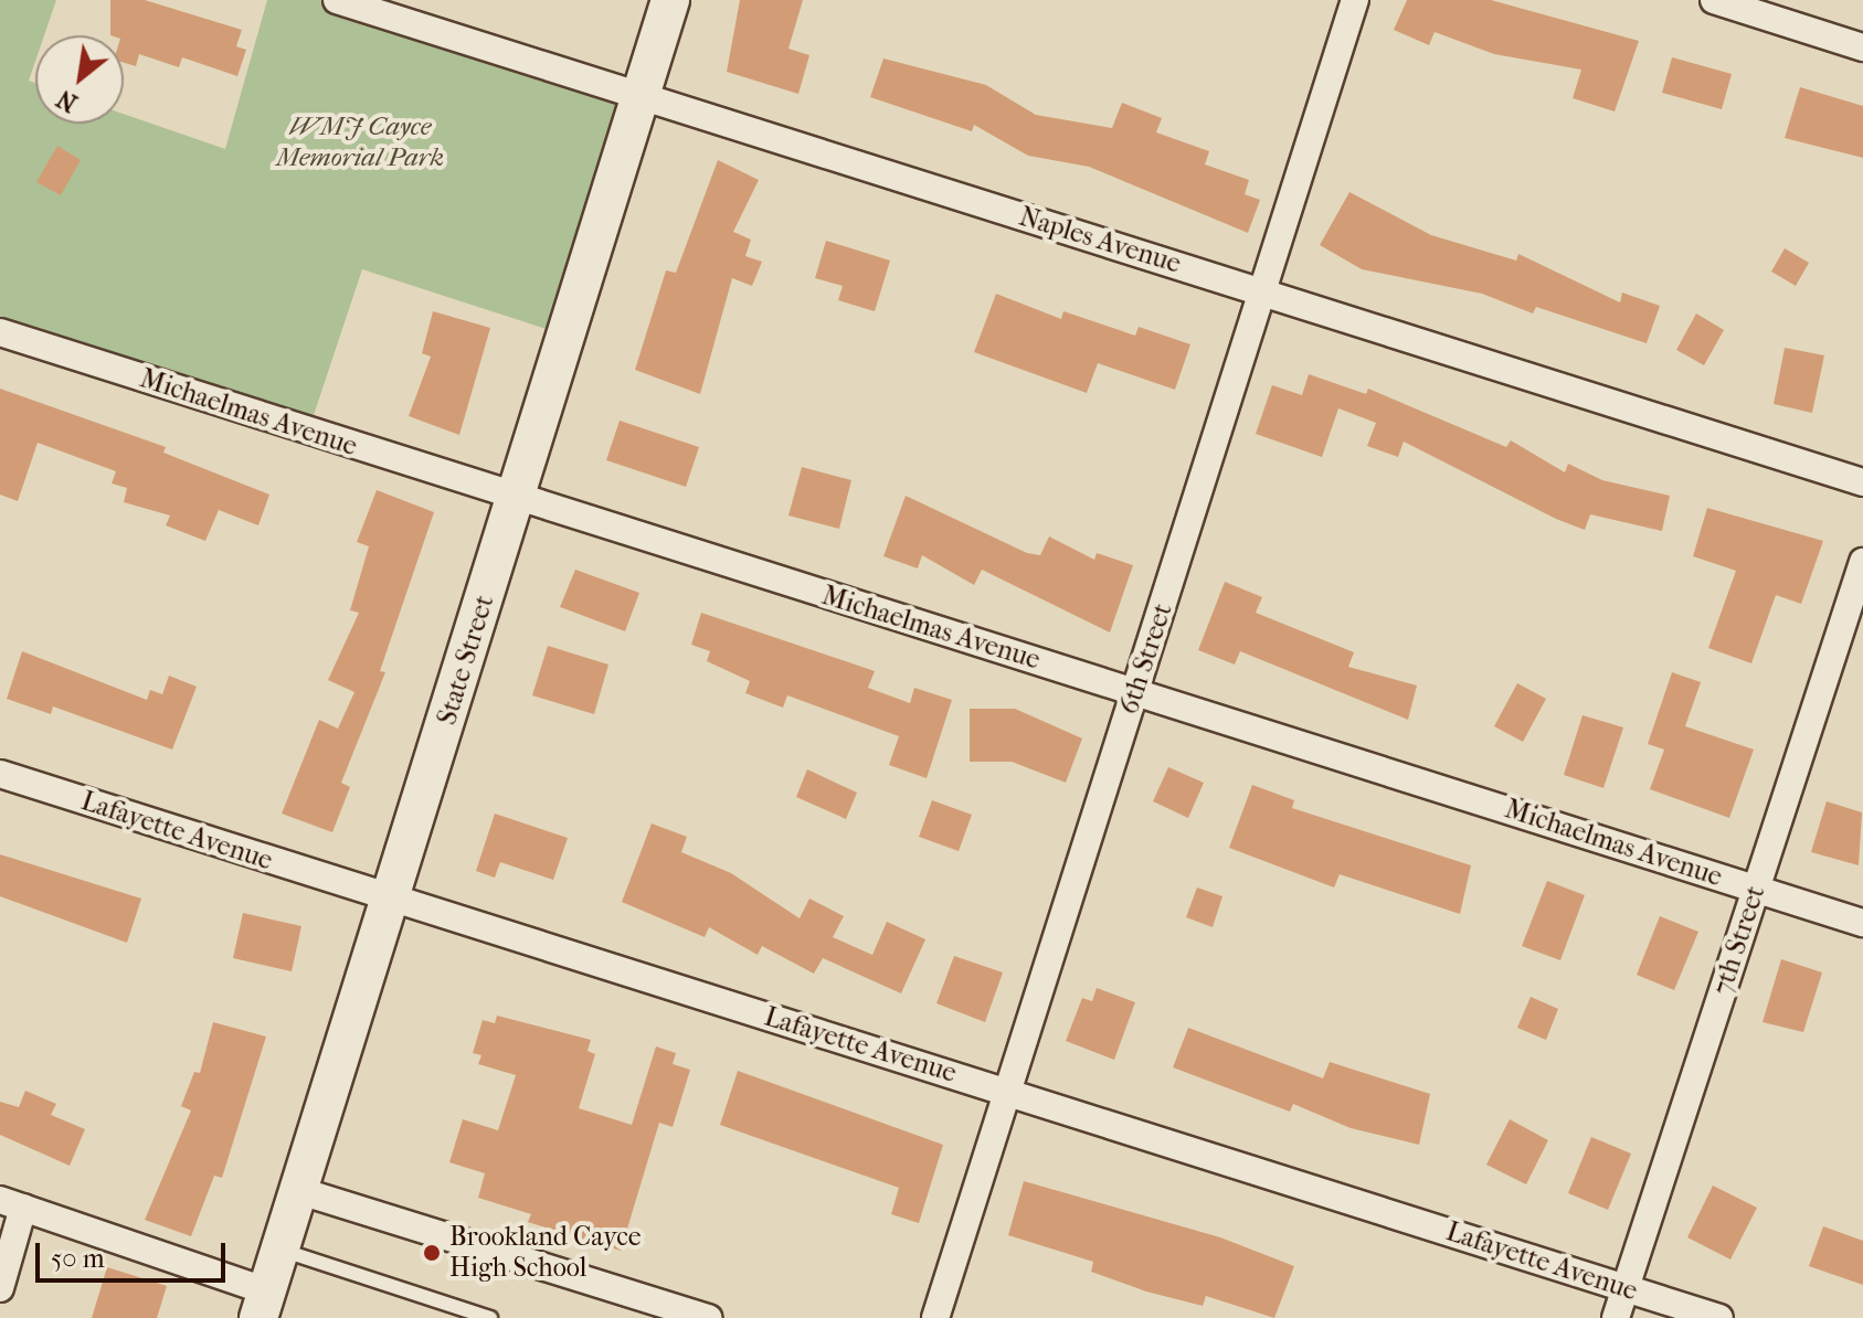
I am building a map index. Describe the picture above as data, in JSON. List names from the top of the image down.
{
  "streets": {
    "main road": ["State Street"],
    "street": [
      "Naples Avenue",
      "Michaelmas Avenue",
      "6th Street",
      "Lafayette Avenue",
      "7th Street"
    ]
  },
  "crossings": [
    ["Naples Avenue", "6th Street"],
    ["Naples Avenue", "State Street"],
    ["Michaelmas Avenue", "6th Street"],
    ["Michaelmas Avenue", "State Street"],
    ["Michaelmas Avenue", "7th Street"],
    ["6th Street", "Lafayette Avenue"],
    ["State Street", "Lafayette Avenue"],
    ["Lafayette Avenue", "7th Street"]
  ],
  "parks": ["WMJ Cayce Memorial Park"],
  "places": ["Brookland Cayce High School"],
  "scale_bar": "50 m",
  "north": "bottom left"
}
